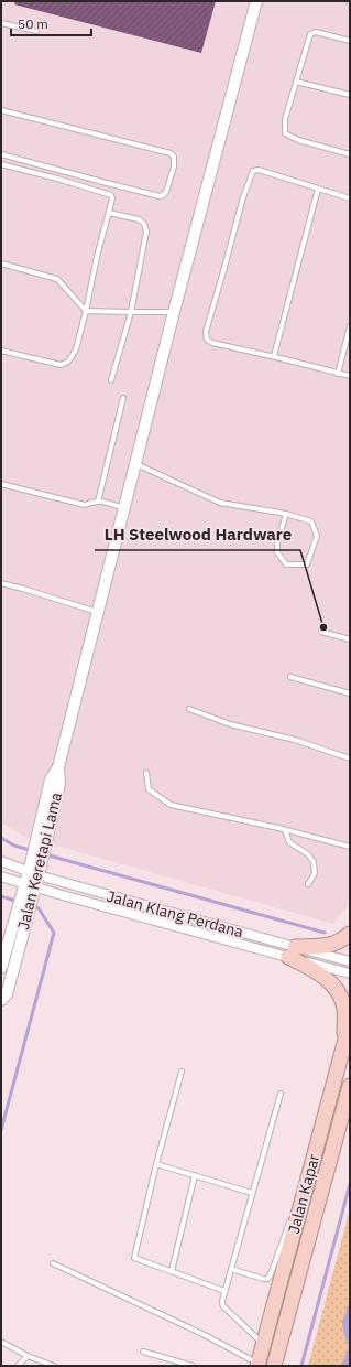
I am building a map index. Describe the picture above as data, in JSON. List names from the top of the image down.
{
  "streets": {
    "highway": ["Jalan Kapar"],
    "street": ["Jalan Keretapi Lama", "Jalan Klang Perdana"]
  },
  "crossings": [
    ["Jalan Keretapi Lama", "Jalan Klang Perdana"]
  ],
  "places": ["LH Steelwood Hardware"],
  "scale_bar": "50 m"
}
